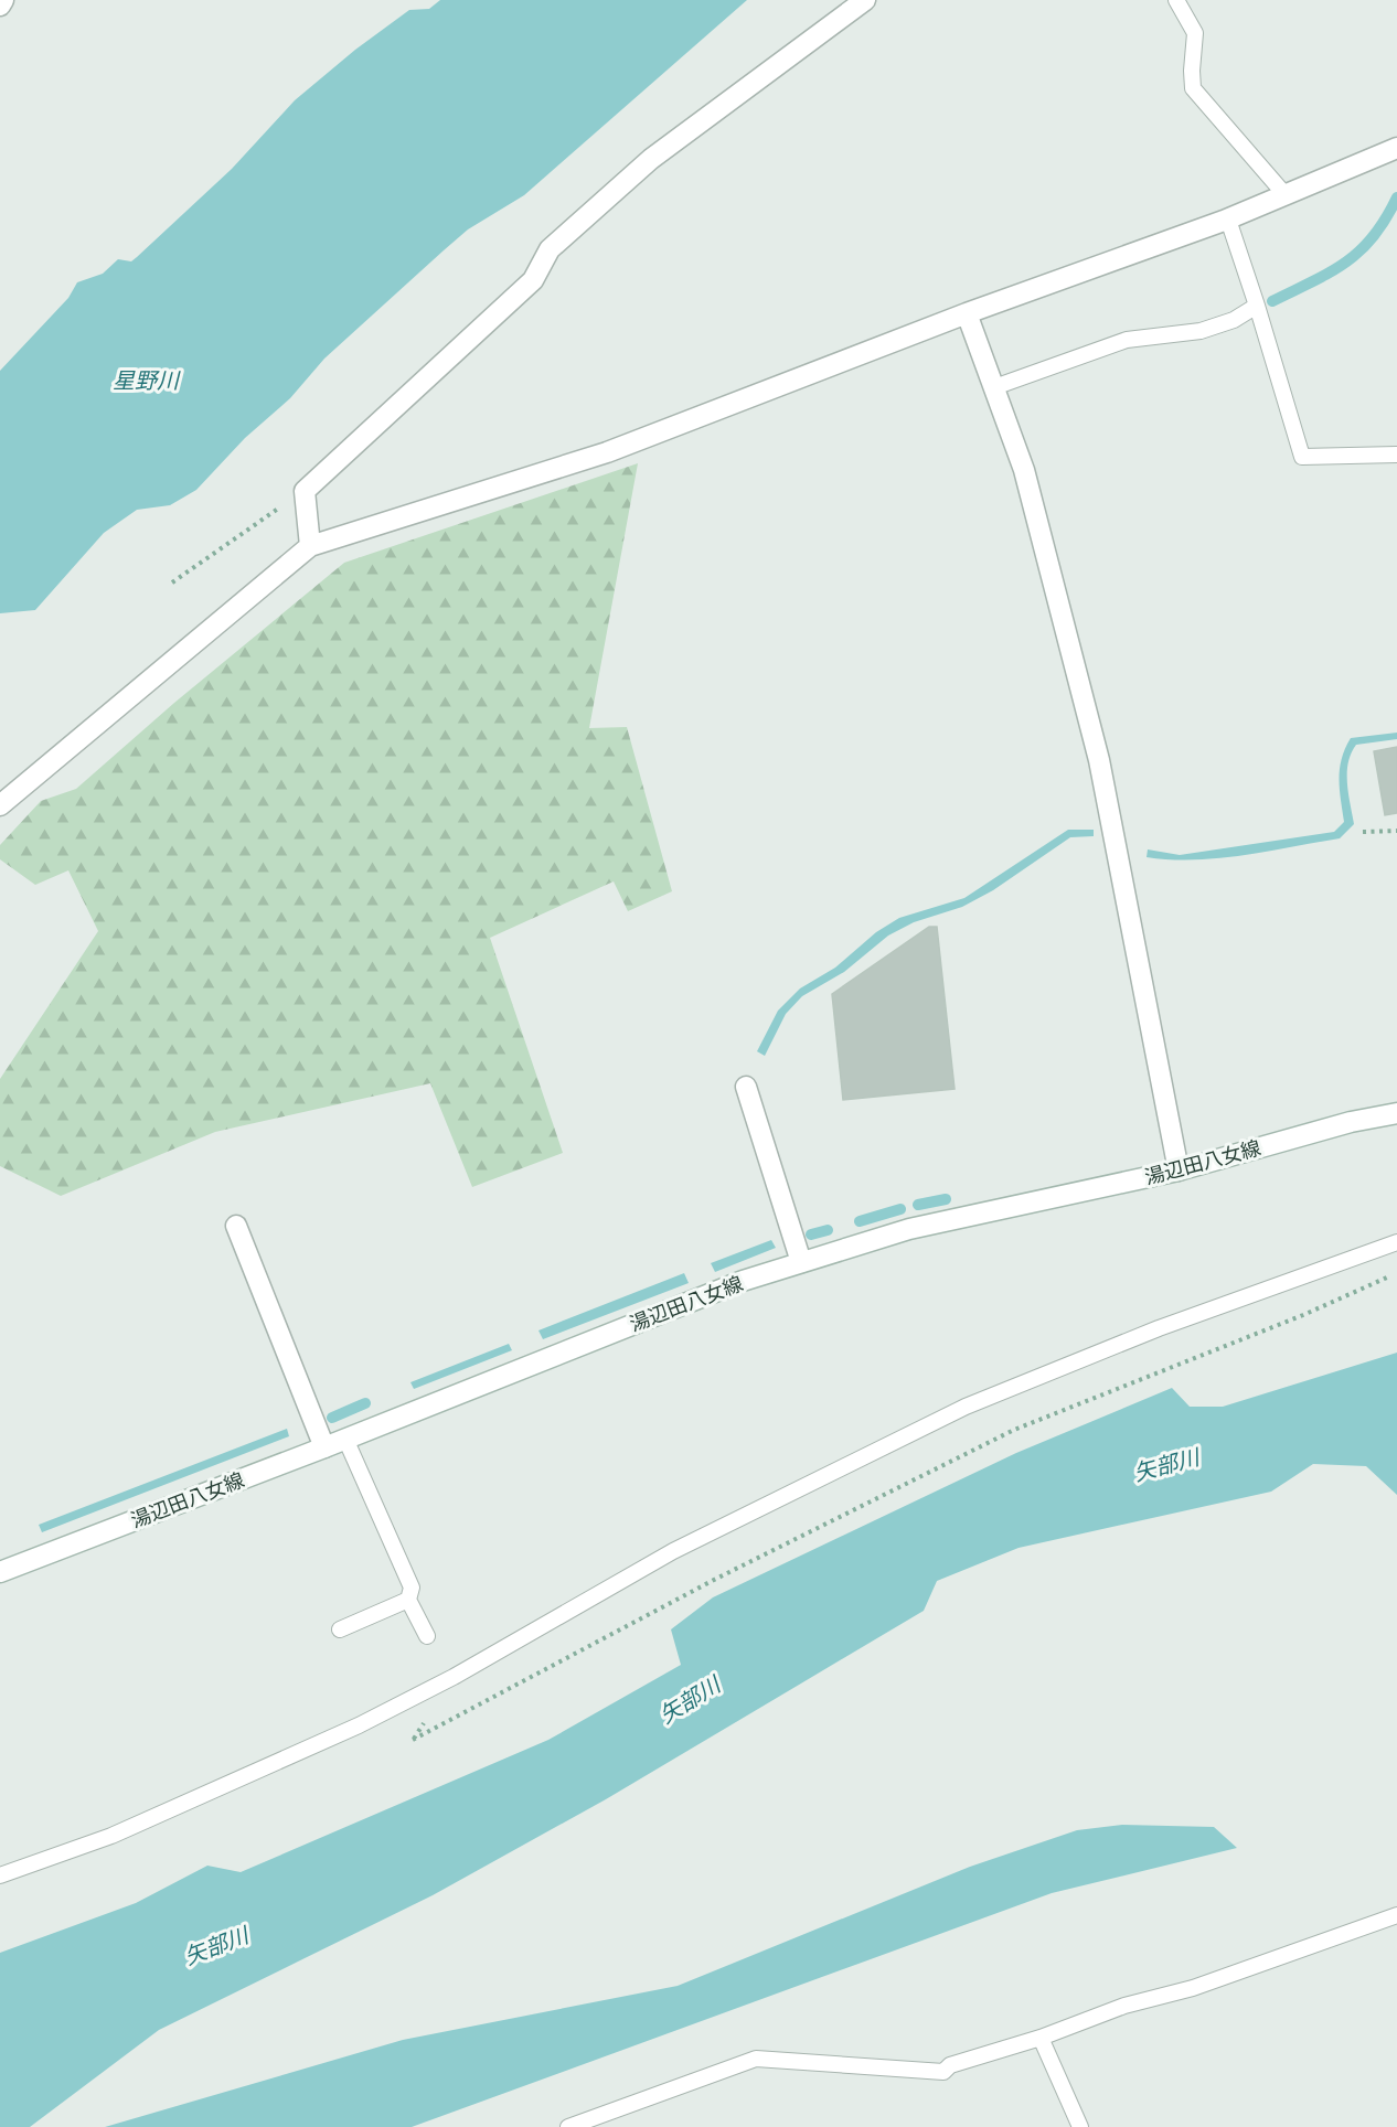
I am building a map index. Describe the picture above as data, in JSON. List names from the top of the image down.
{
  "streets": {
    "street": ["湯辺田八女線"]
  },
  "water": ["星野川", "矢部川"]
}
